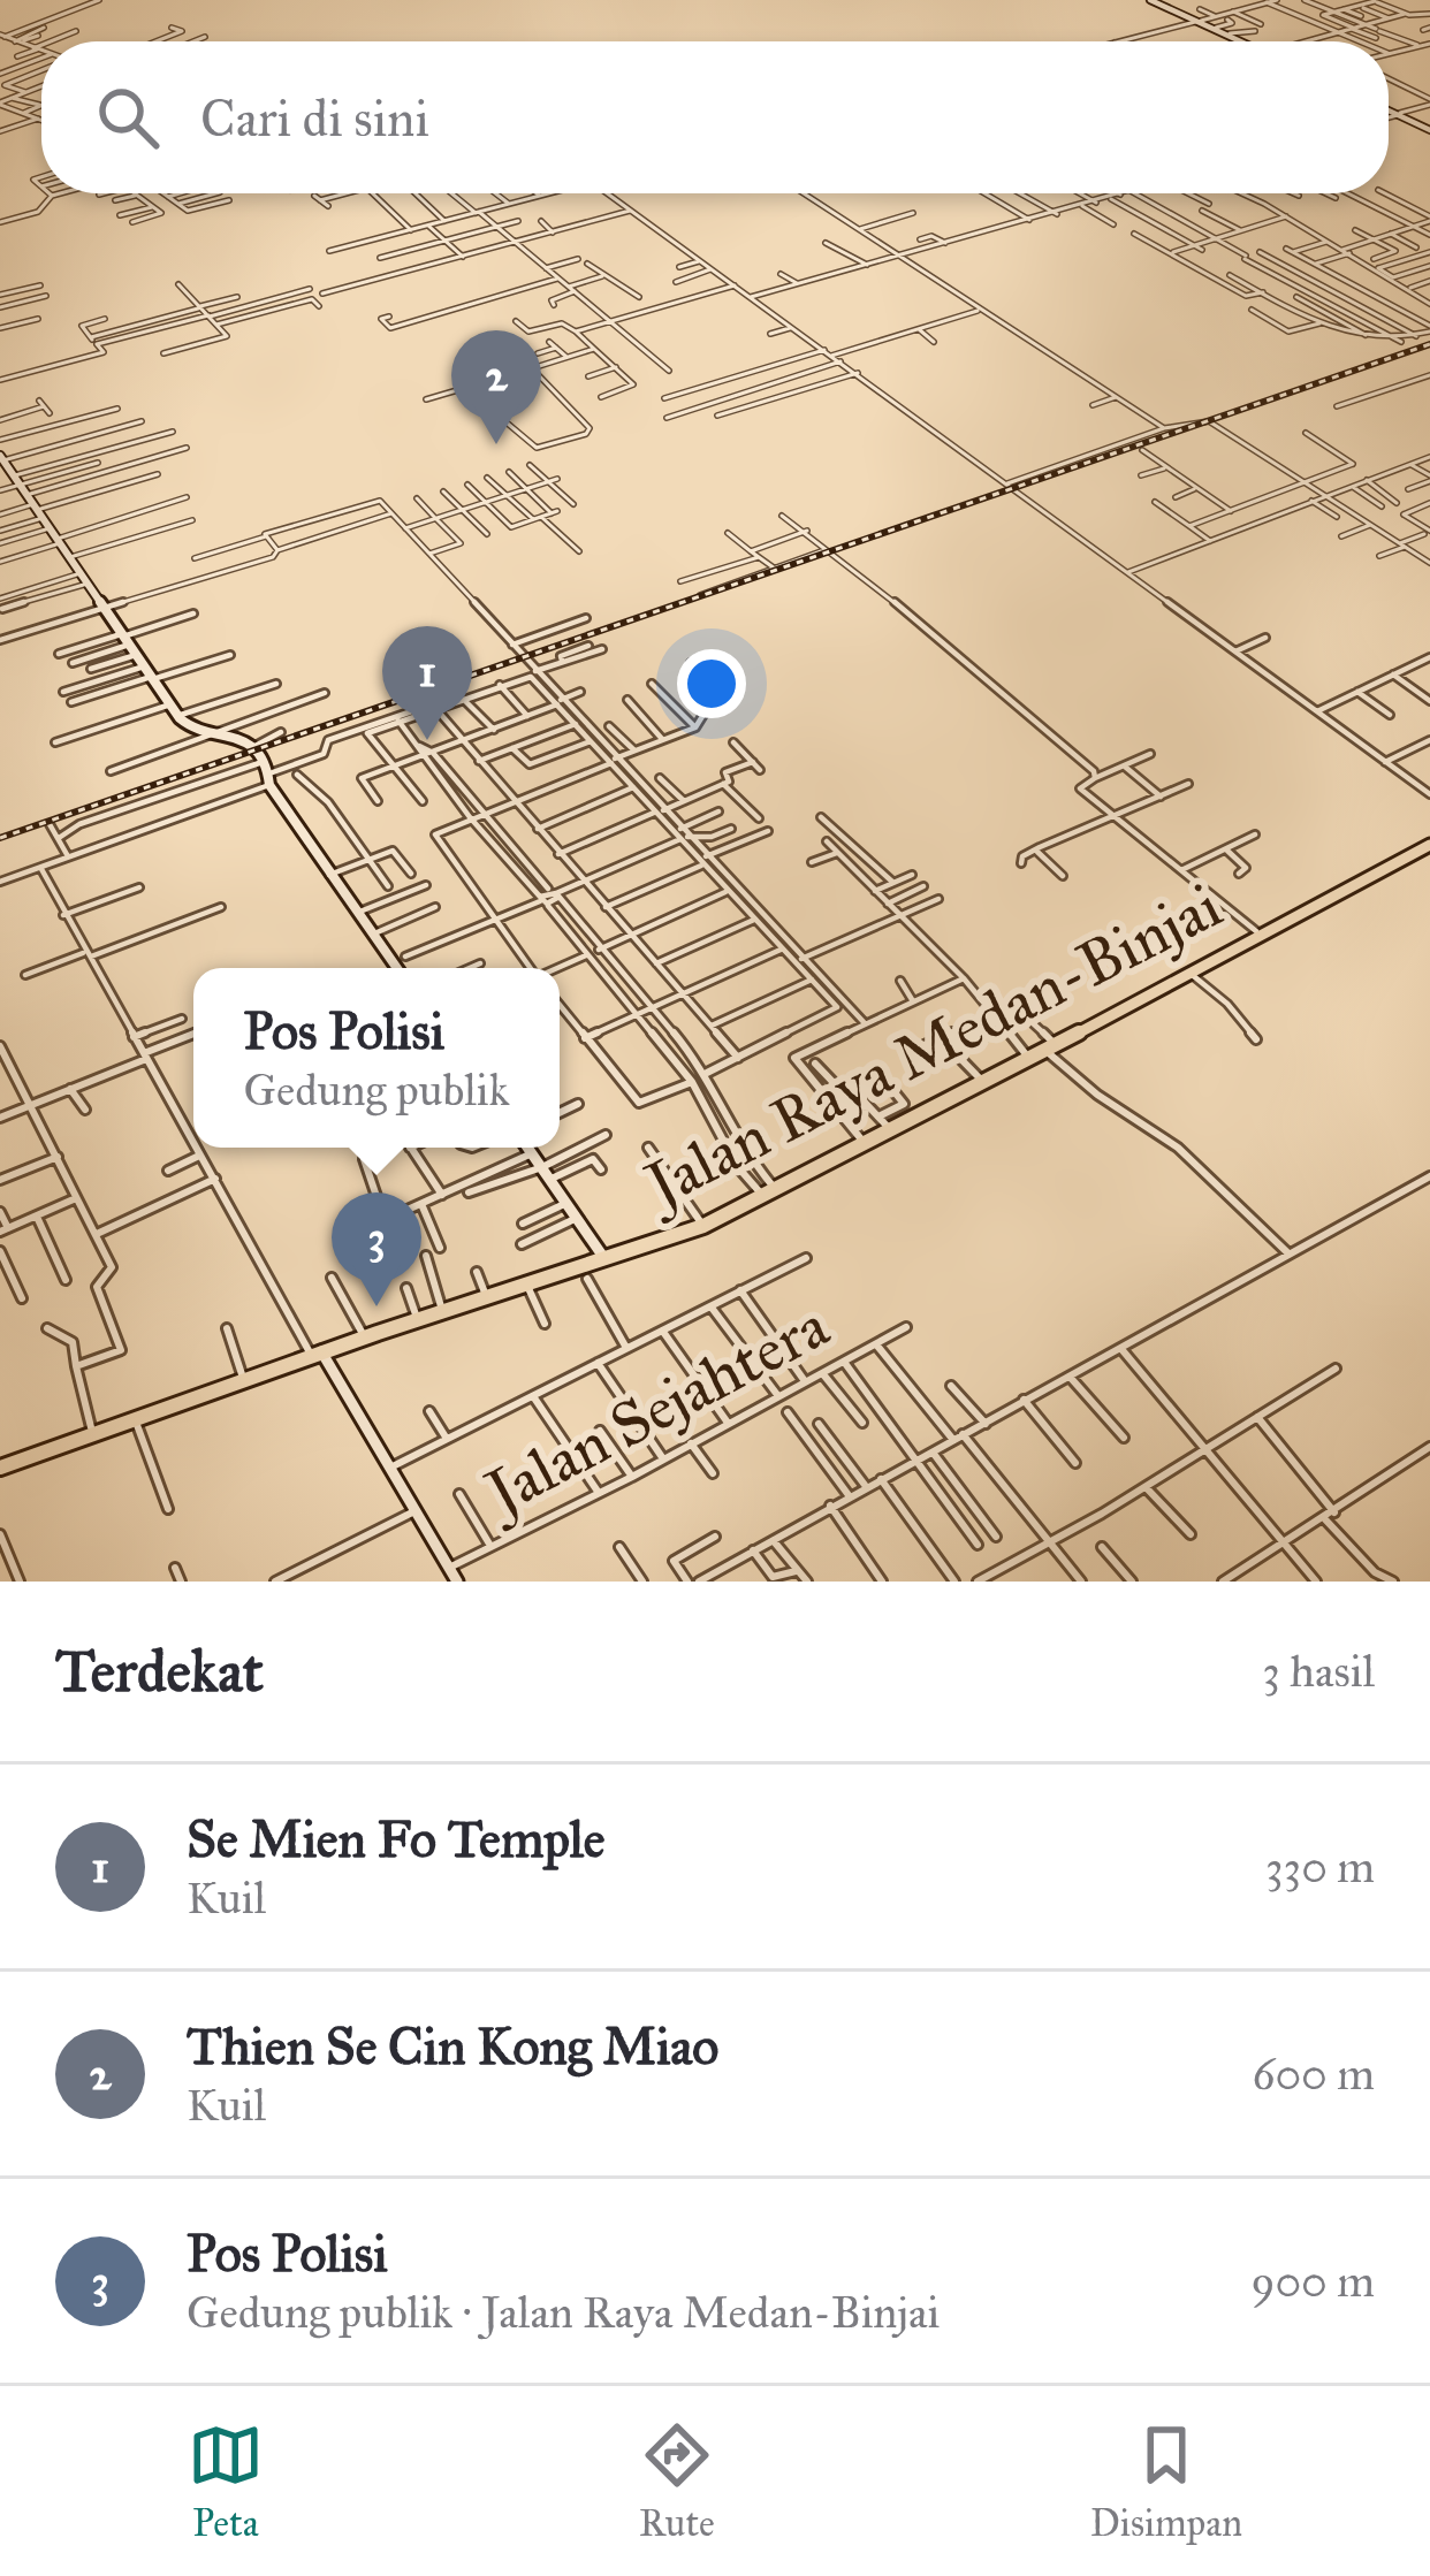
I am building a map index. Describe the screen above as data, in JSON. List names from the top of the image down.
{
  "streets": {
    "highway": ["Jalan Raya Medan-Binjai"],
    "street": ["Jalan Sejahtera"]
  },
  "page": {
    "search": "Cari di sini",
    "pins": ["2", "1", "3"],
    "popup": ["Pos Polisi", "Gedung publik"],
    "heading": ["Terdekat", "3 hasil"],
    "list": [
      {
        "mark": "1",
        "name": "Se Mien Fo Temple",
        "note": "Kuil",
        "value": "330 m"
      },
      {
        "mark": "2",
        "name": "Thien Se Cin Kong Miao",
        "note": "Kuil",
        "value": "600 m"
      },
      {
        "mark": "3",
        "name": "Pos Polisi",
        "note": "Gedung publik · Jalan Raya Medan-Binjai",
        "value": "900 m"
      }
    ],
    "nav": ["Peta", "Rute", "Disimpan"]
  }
}
